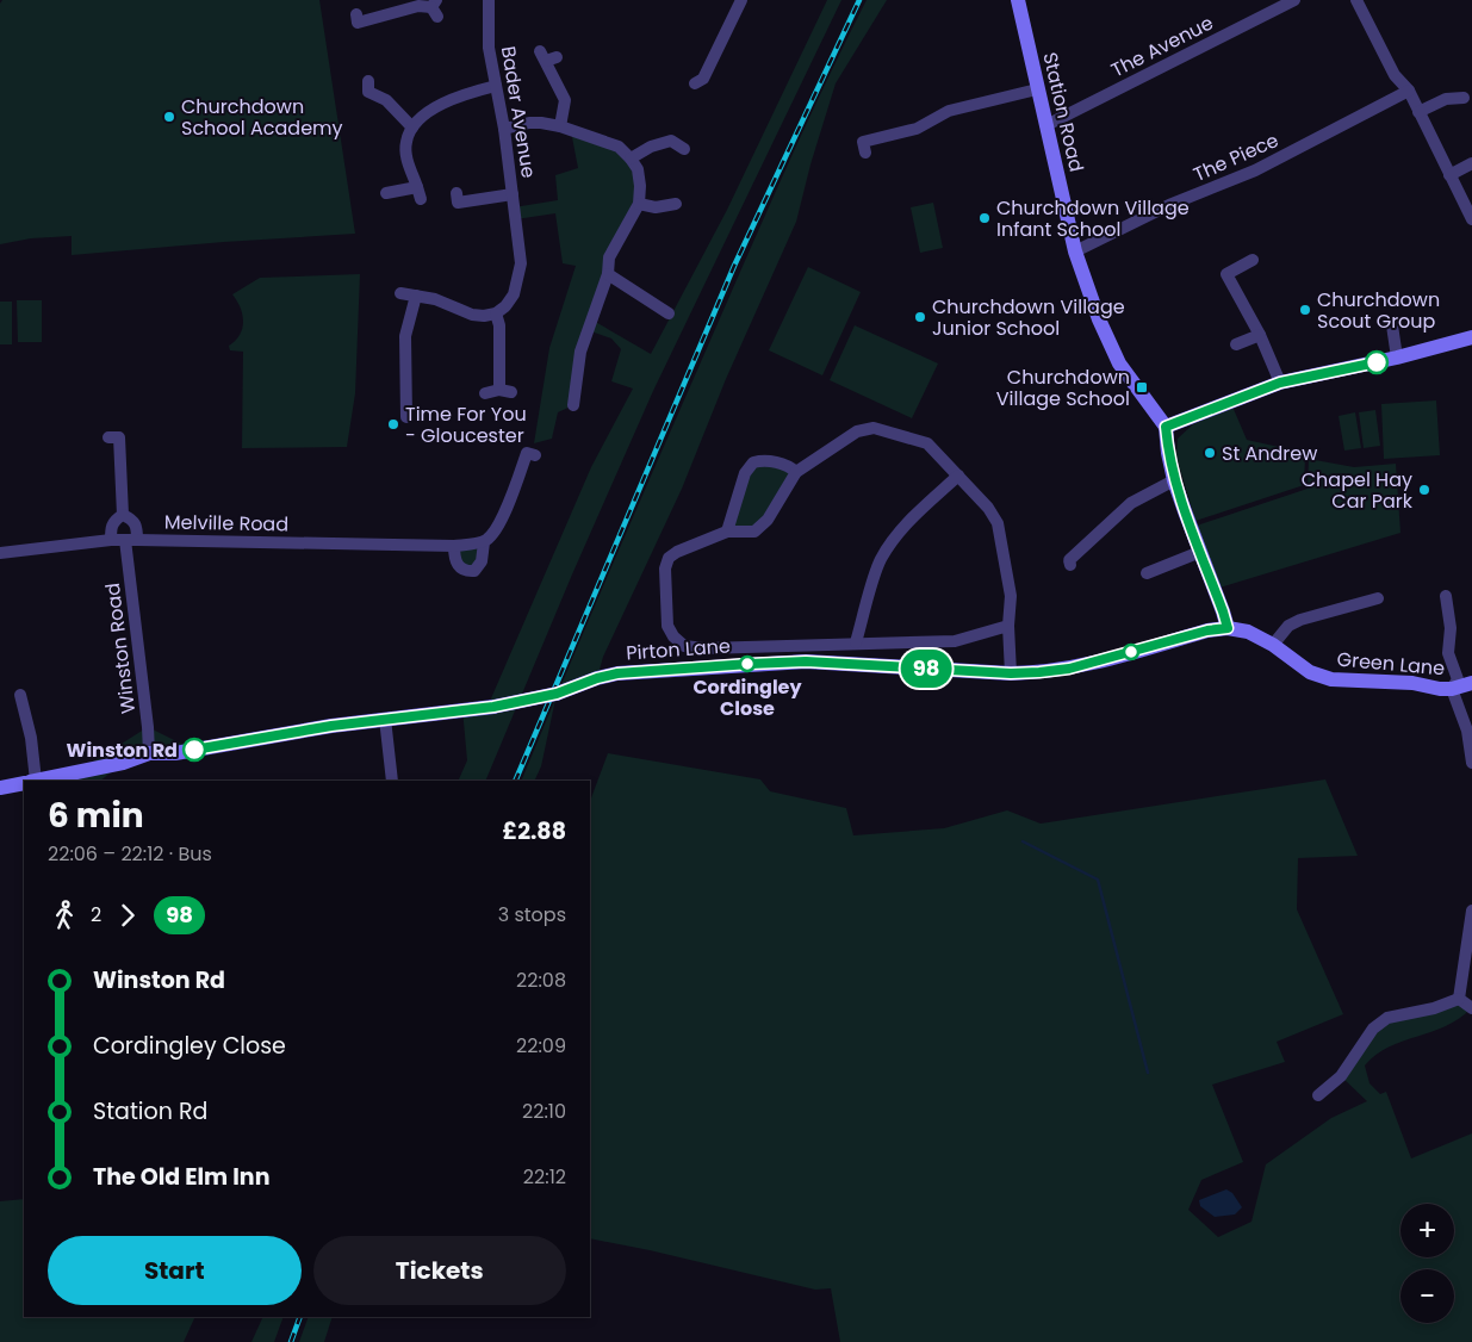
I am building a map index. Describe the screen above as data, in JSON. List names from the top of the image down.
{
  "streets": {
    "street": [
      "The Avenue",
      "Bader Avenue",
      "Station Road",
      "The Piece",
      "Melville Road",
      "Winston Road",
      "Pirton Lane",
      "Green Lane"
    ]
  },
  "crossings": [
    ["The Avenue", "Station Road"],
    ["Station Road", "The Piece"],
    ["Melville Road", "Winston Road"],
    ["Winston Road", "Pirton Lane"],
    ["Pirton Lane", "Green Lane"]
  ],
  "places": {
    "other": [
      "Churchdown School Academy",
      "Churchdown Village Infant School",
      "Churchdown Scout Group",
      "Churchdown Village Junior School",
      "Time For You - Gloucester",
      "St Andrew",
      "Chapel Hay Car Park",
      "Cordingley Close",
      "Winston Rd"
    ],
    "transit": ["Churchdown Village School"]
  },
  "lines": ["bus line 98"],
  "page": {
    "on_map": "98",
    "heading": ["6 min", "22:06 – 22:12 · Bus", "£2.88"],
    "legs": ["2", "98", "3 stops"],
    "list": [
      {
        "name": "Winston Rd",
        "value": "22:08"
      },
      {
        "name": "Cordingley Close",
        "value": "22:09"
      },
      {
        "name": "Station Rd",
        "value": "22:10"
      },
      {
        "name": "The Old Elm Inn",
        "value": "22:12"
      }
    ],
    "map_buttons": ["+", "−"],
    "buttons": ["Start", "Tickets"]
  }
}
